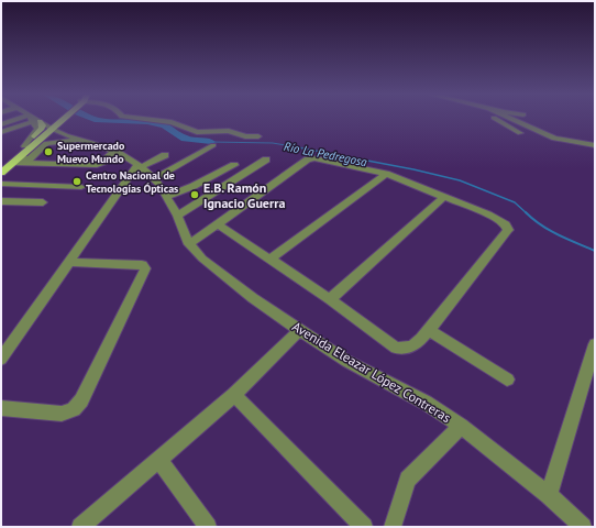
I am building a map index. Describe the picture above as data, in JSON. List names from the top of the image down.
{
  "streets": {
    "street": ["Avenida Eleazar López Contreras"]
  },
  "water": ["Río La Pedregosa"],
  "places": ["Supermercado Muevo Mundo", "Centro Nacional de Tecnologías Ópticas", "E.B. Ramón Ignacio Guerra"]
}
